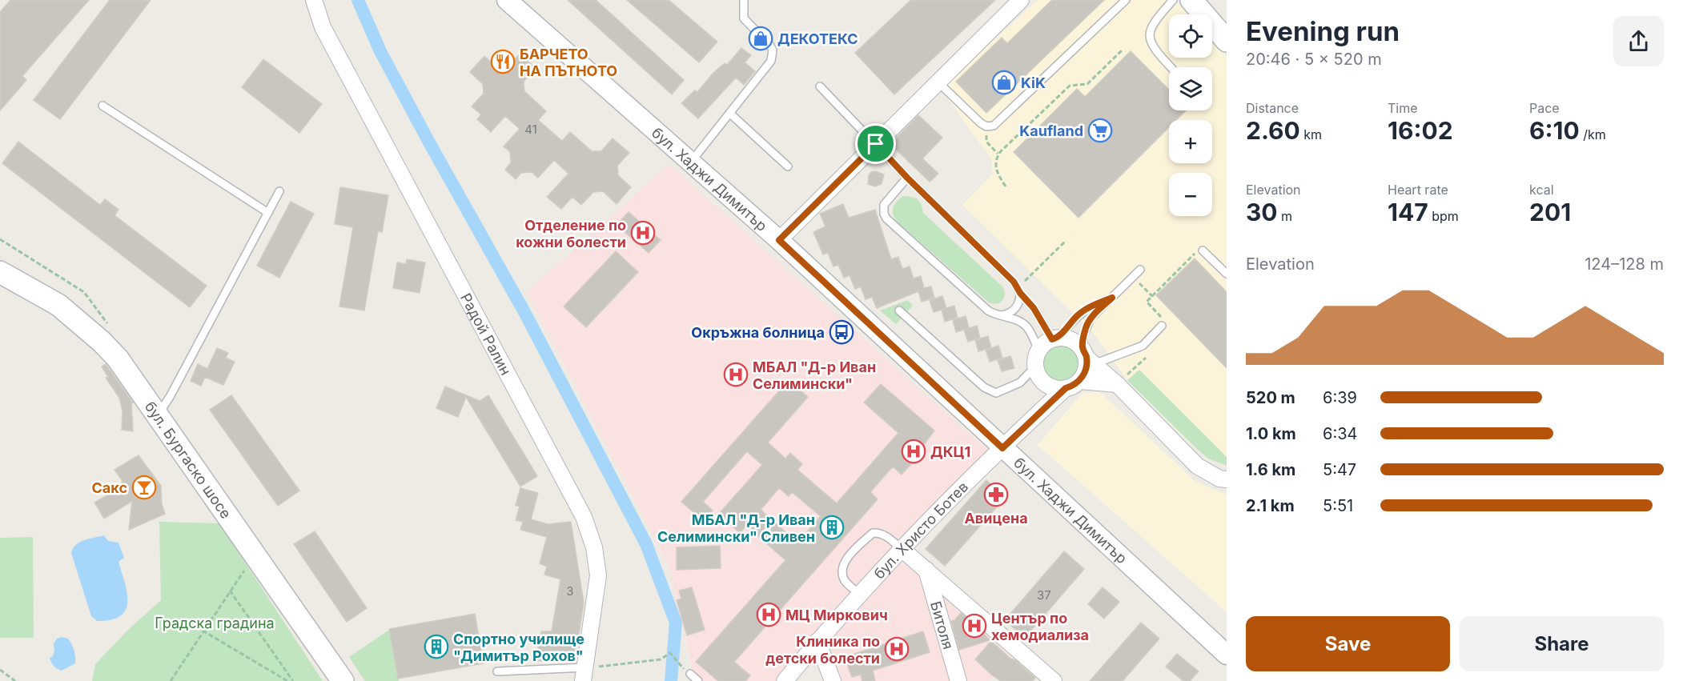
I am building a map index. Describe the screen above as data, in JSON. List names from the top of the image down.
{
  "streets": {
    "main road": ["бул. Бургаско шосе"],
    "street": [
      "бул. Хаджи Димитър",
      "Радой Ралин",
      "бул. Христо Ботев",
      "Битоля"
    ]
  },
  "crossings": [
    ["бул. Хаджи Димитър", "бул. Христо Ботев"]
  ],
  "parks": ["Градска градина"],
  "places": {
    "shop": ["ДЕКОТЕКС", "KiK"],
    "restaurant": ["БАРЧЕТО НА ПЪТНОТО"],
    "supermarket": ["Kaufland"],
    "hospital": [
      "Отделение по кожни болести",
      "МБАЛ \"Д-р Иван Селимински\"",
      "ДКЦ1",
      "МЦ Миркович",
      "Център по хемодиализа",
      "Клиника по детски болести"
    ],
    "bus stop": ["Окръжна болница"],
    "bar": ["Сакс"],
    "pharmacy": ["Авицена"],
    "building": ["МБАЛ \"Д-р Иван Селимински\" Сливен", "Спортно училище \"Димитър Рохов\""]
  },
  "house_numbers": ["41", "3", "37"],
  "page": {
    "heading": ["Evening run", "20:46 · 5 × 520 m"],
    "map_buttons": ["+", "−"],
    "stats": [
      ["Distance", "2.60 km"],
      ["Time", "16:02"],
      ["Pace", "6:10 /km"],
      ["Elevation", "30 m"],
      ["Heart rate", "147 bpm"],
      ["kcal", "201"]
    ],
    "chart": ["Elevation", "124–128 m"],
    "list": [
      {
        "name": "520 m",
        "note": "6:39"
      },
      {
        "name": "1.0 km",
        "note": "6:34"
      },
      {
        "name": "1.6 km",
        "note": "5:47"
      },
      {
        "name": "2.1 km",
        "note": "5:51"
      }
    ],
    "buttons": ["Save", "Share"]
  }
}
